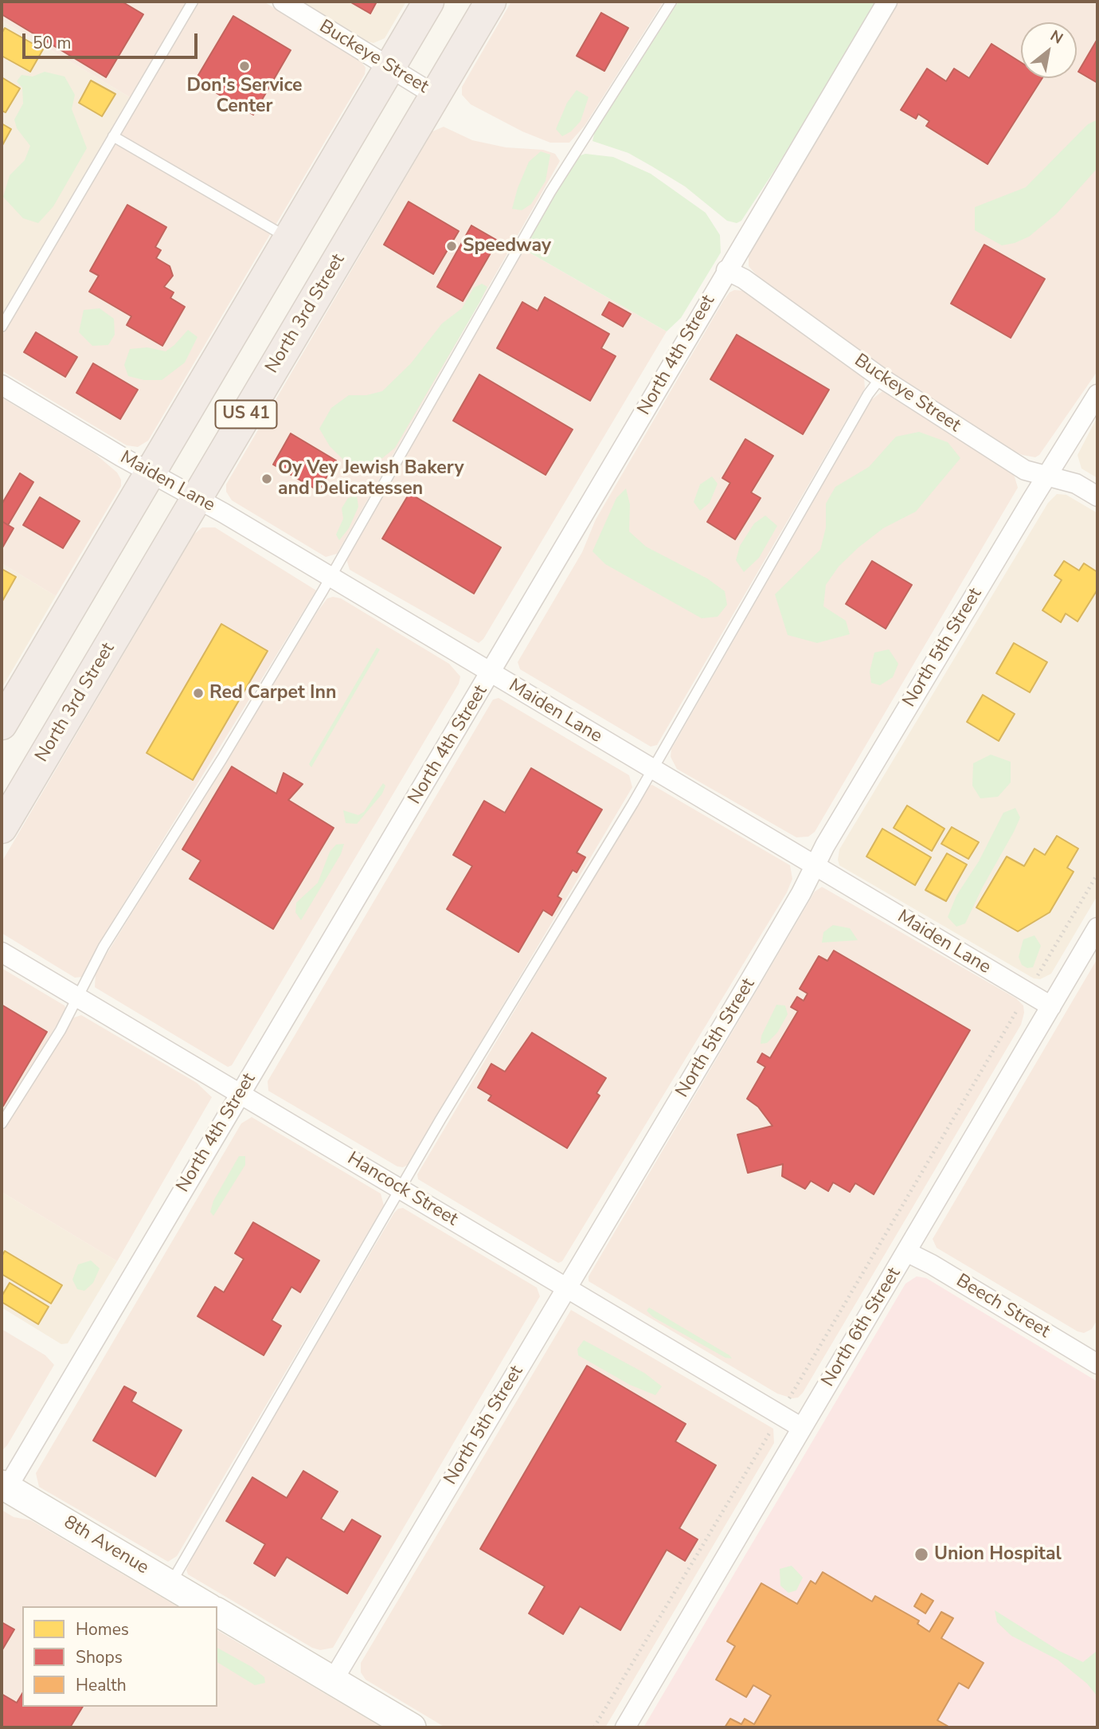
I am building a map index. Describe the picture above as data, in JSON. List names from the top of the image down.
{
  "streets": {
    "highway": ["North 3rd Street", "US 41"],
    "street": [
      "Buckeye Street",
      "North 4th Street",
      "Maiden Lane",
      "North 5th Street",
      "Hancock Street",
      "Beech Street",
      "North 6th Street",
      "8th Avenue"
    ]
  },
  "crossings": [
    ["Buckeye Street", "North 3rd Street"],
    ["Buckeye Street", "North 4th Street"],
    ["Buckeye Street", "US 41"],
    ["Buckeye Street", "North 5th Street"],
    ["North 3rd Street", "Maiden Lane"],
    ["North 4th Street", "Maiden Lane"],
    ["North 4th Street", "Hancock Street"],
    ["North 4th Street", "8th Avenue"],
    ["US 41", "Maiden Lane"],
    ["Maiden Lane", "North 5th Street"],
    ["Maiden Lane", "North 6th Street"],
    ["North 5th Street", "Hancock Street"],
    ["Hancock Street", "North 6th Street"],
    ["Beech Street", "North 6th Street"]
  ],
  "places": [
    "Don's Service Center",
    "Speedway",
    "Oy Vey Jewish Bakery and Delicatessen",
    "Red Carpet Inn",
    "Union Hospital"
  ],
  "legend": ["Homes", "Shops", "Health"],
  "scale_bar": "50 m",
  "north": "top right"
}
